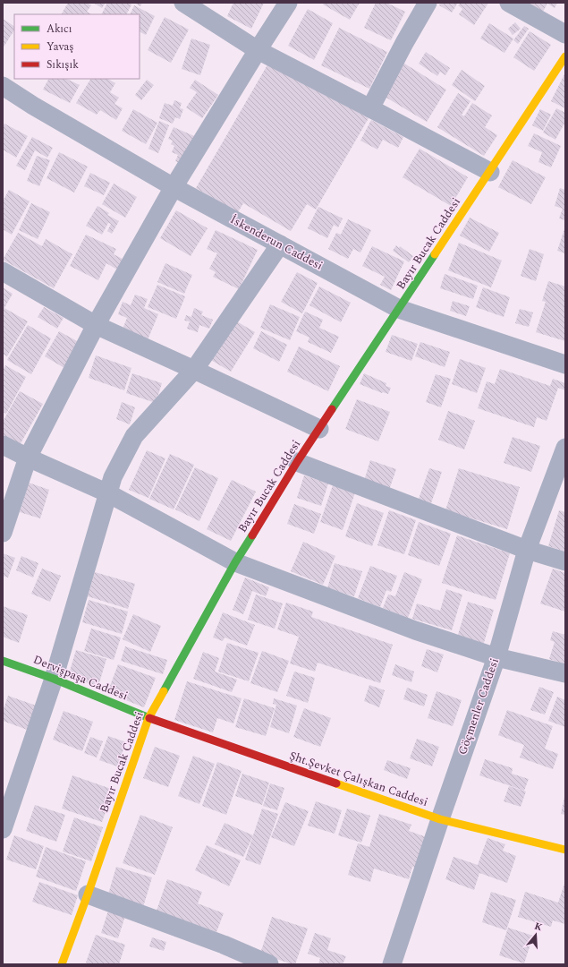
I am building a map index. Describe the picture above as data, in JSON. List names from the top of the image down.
{
  "streets": {
    "street": [
      "İskenderun Caddesi",
      "Bayır Bucak Caddesi",
      "Dervişpaşa Caddesi",
      "Göçmenler Caddesi",
      "Şht.Şevket Çalışkan Caddesi"
    ]
  },
  "crossings": [
    ["İskenderun Caddesi", "Bayır Bucak Caddesi"],
    ["Bayır Bucak Caddesi", "Dervişpaşa Caddesi"],
    ["Bayır Bucak Caddesi", "Şht.Şevket Çalışkan Caddesi"],
    ["Dervişpaşa Caddesi", "Şht.Şevket Çalışkan Caddesi"],
    ["Göçmenler Caddesi", "Şht.Şevket Çalışkan Caddesi"]
  ],
  "legend": ["Akıcı", "Yavaş", "Sıkışık"],
  "north": "top"
}
